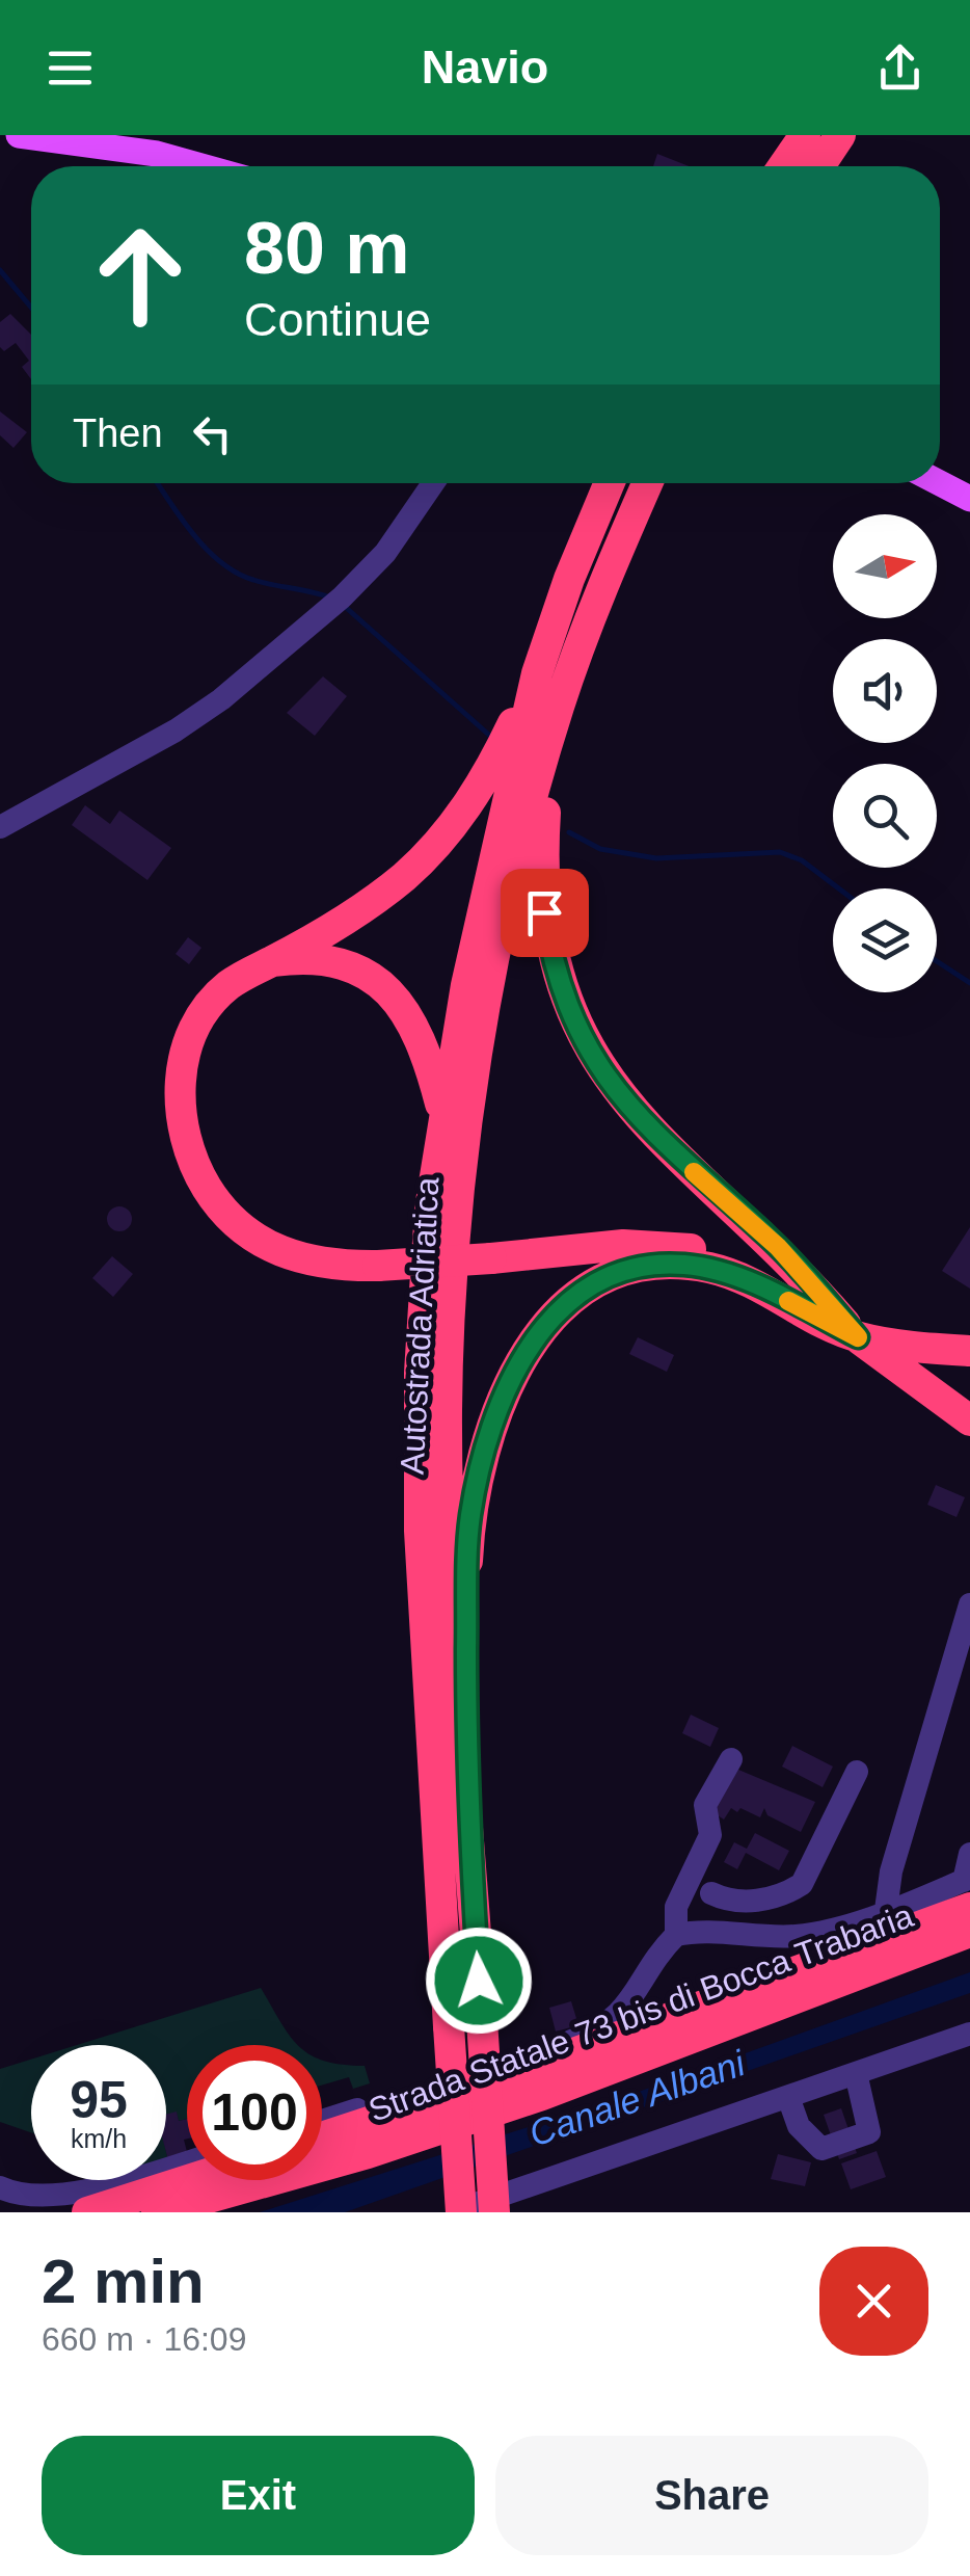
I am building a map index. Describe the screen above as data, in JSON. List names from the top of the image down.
{
  "streets": {
    "highway": ["Autostrada Adriatica", "Strada Statale 73 bis di Bocca Trabaria"]
  },
  "water": ["Canale Albani"],
  "north": "right",
  "page": {
    "header": "Navio",
    "turn": ["80 m", "Continue"],
    "then": "Then",
    "speed": "95 km/h",
    "limit": "100",
    "heading": ["2 min", "660 m · 16:09"],
    "buttons": ["Exit", "Share"]
  }
}
